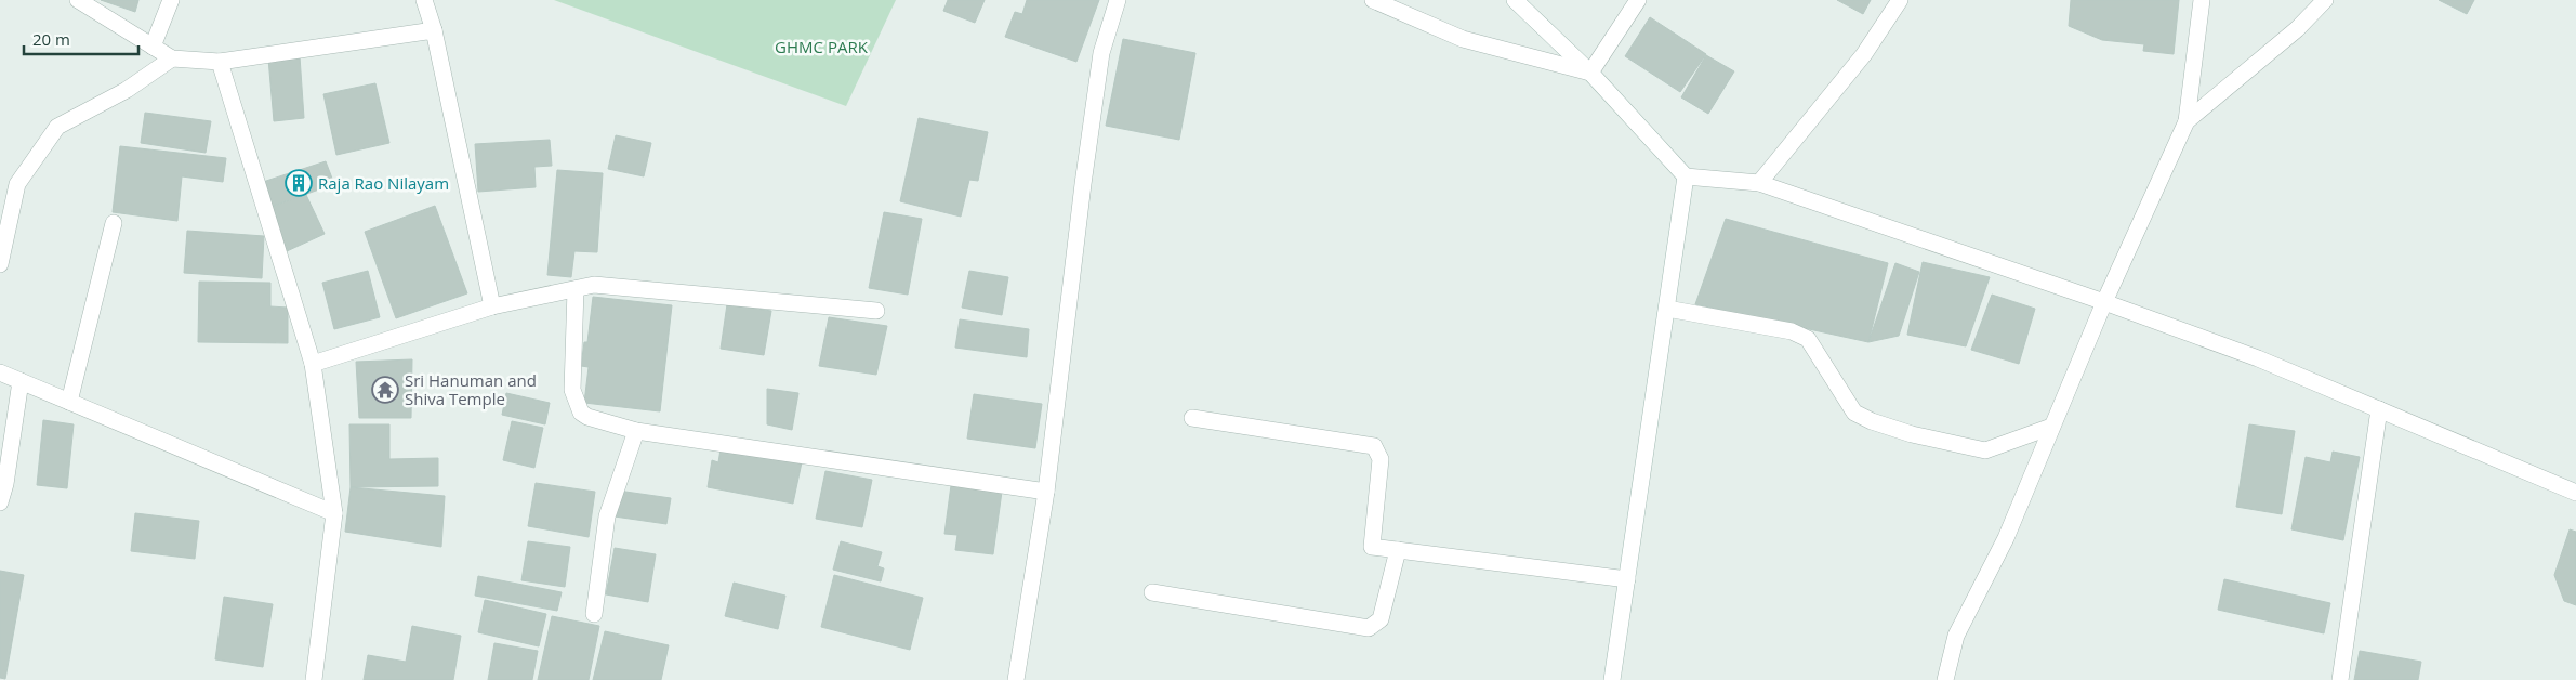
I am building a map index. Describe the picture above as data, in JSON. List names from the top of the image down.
{
  "parks": ["GHMC PARK"],
  "places": {
    "building": ["Raja Rao Nilayam"],
    "temple": ["Sri Hanuman and Shiva Temple"]
  },
  "scale_bar": "20 m"
}
